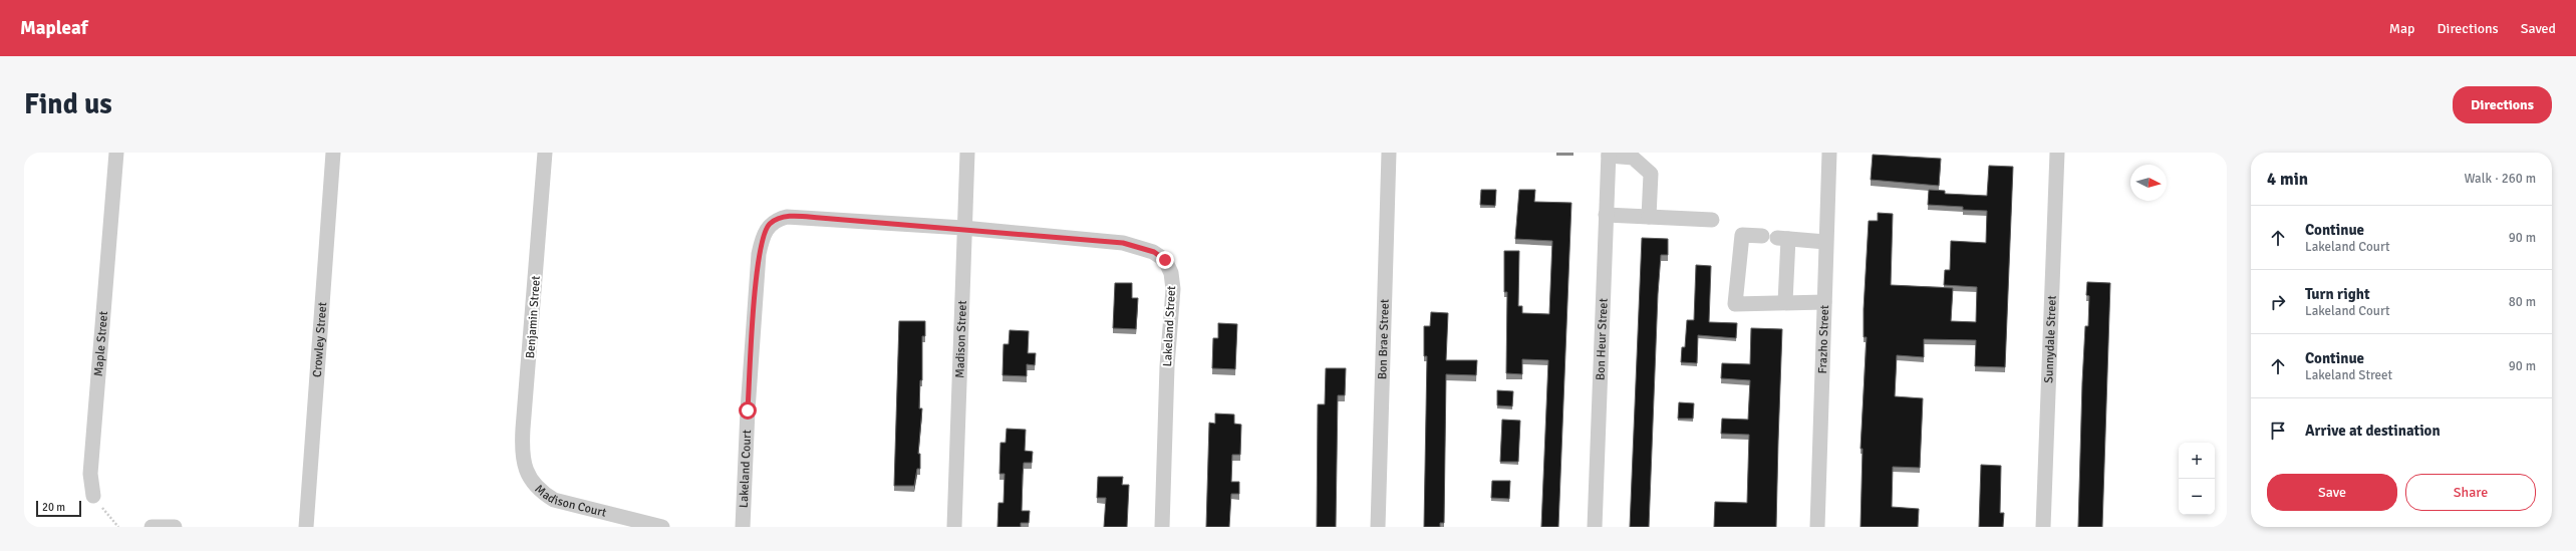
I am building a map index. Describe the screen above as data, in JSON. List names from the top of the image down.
{
  "streets": {
    "street": [
      "Benjamin Street",
      "Lakeland Street",
      "Crowley Street",
      "Madison Street",
      "Bon Brae Street",
      "Bon Heur Street",
      "Frazho Street",
      "Sunnydale Street",
      "Maple Street",
      "Lakeland Court",
      "Madison Court"
    ]
  },
  "crossings": [
    ["Benjamin Street", "Madison Court"],
    ["Lakeland Street", "Madison Street"],
    ["Lakeland Street", "Lakeland Court"],
    ["Madison Street", "Lakeland Court"]
  ],
  "scale_bar": "20 m",
  "north": "right",
  "page": {
    "header": "Mapleaf",
    "nav": ["Map", "Directions", "Saved"],
    "buttons": [
      "Directions",
      ["Save", "Share"]
    ],
    "title": "Find us",
    "heading": ["4 min", "Walk · 260 m"],
    "list": [
      ["Continue", "Lakeland Court", "90 m"],
      ["Turn right", "Lakeland Court", "80 m"],
      ["Continue", "Lakeland Street", "90 m"],
      "Arrive at destination"
    ],
    "map_buttons": ["+", "−"],
    "scale": "20 m"
  }
}
